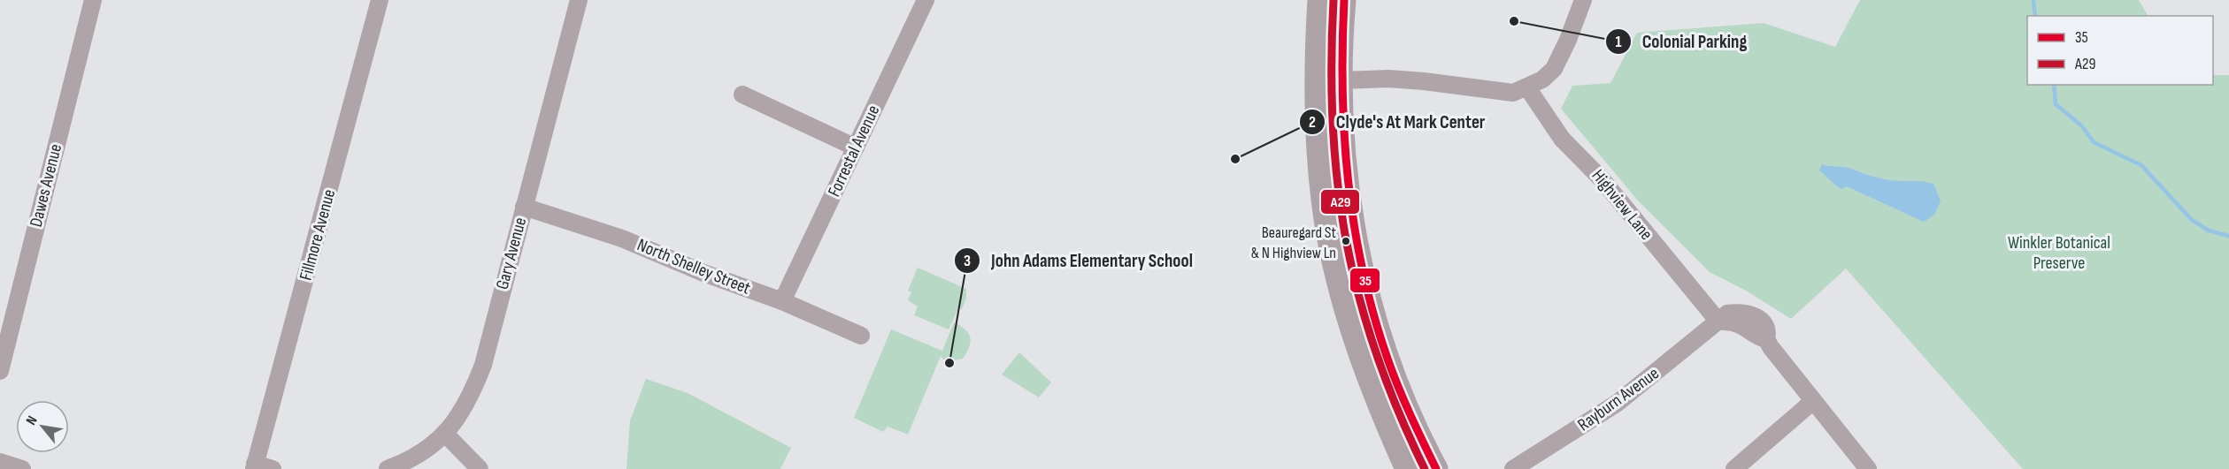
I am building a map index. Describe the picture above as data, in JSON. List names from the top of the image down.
{
  "streets": {
    "street": [
      "Forrestal Avenue",
      "Dawes Avenue",
      "Highview Lane",
      "Fillmore Avenue",
      "Gary Avenue",
      "North Shelley Street",
      "Rayburn Avenue"
    ]
  },
  "crossings": [
    ["Forrestal Avenue", "North Shelley Street"],
    ["Highview Lane", "Rayburn Avenue"],
    ["Gary Avenue", "North Shelley Street"]
  ],
  "parks": ["Winkler Botanical Preserve"],
  "places": [
    "Colonial Parking",
    "Clyde's At Mark Center",
    "Beauregard St & N Highview Ln",
    "John Adams Elementary School"
  ],
  "lines": ["transit line 35", "transit line A29"],
  "legend": ["35", "A29"],
  "north": "top left"
}
